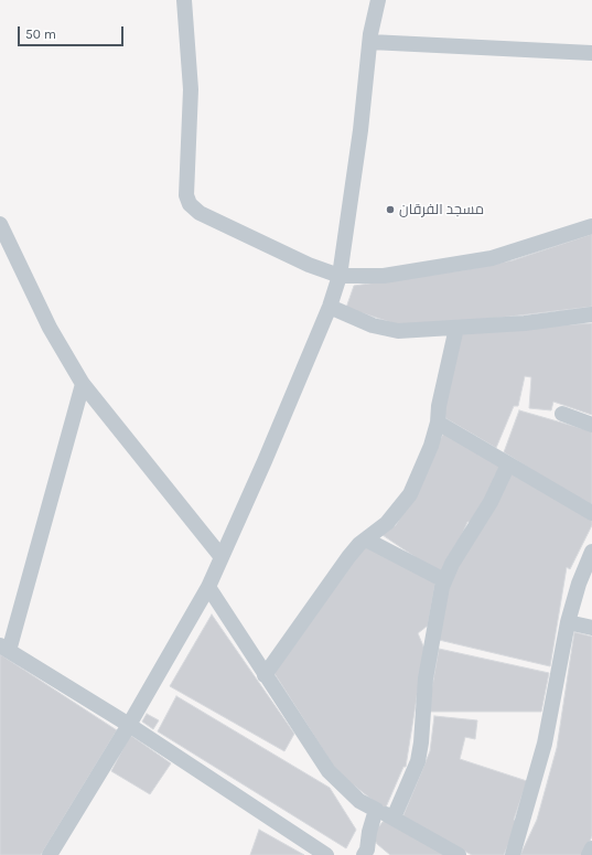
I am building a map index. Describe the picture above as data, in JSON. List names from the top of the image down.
{
  "places": ["مسجد الفرقان"],
  "scale_bar": "50 m"
}
